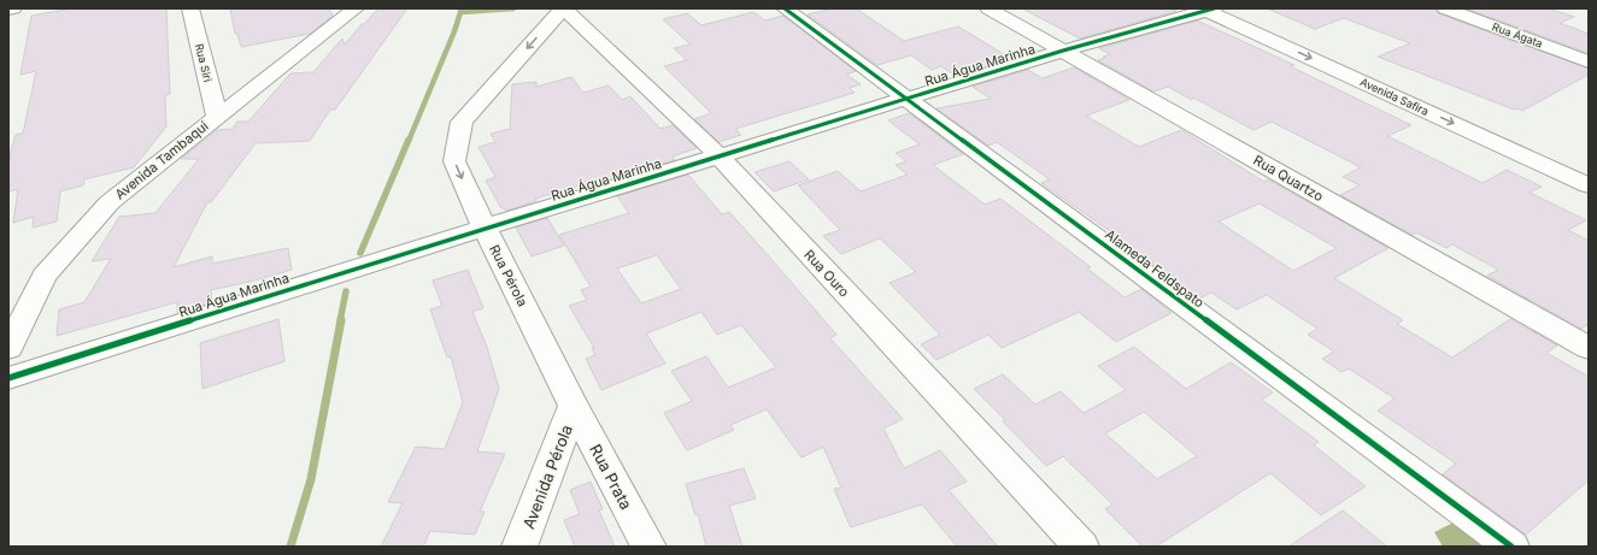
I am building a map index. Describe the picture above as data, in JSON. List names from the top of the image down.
{
  "streets": {
    "street": [
      "Rua Ágata",
      "Rua Siri",
      "Rua Água Marinha",
      "Avenida Safira",
      "Avenida Tambaqui",
      "Rua Quartzo",
      "Alameda Feldspato",
      "Rua Ouro",
      "Rua Pérola",
      "Avenida Pérola",
      "Rua Prata"
    ]
  },
  "crossings": [
    ["Rua Siri", "Avenida Tambaqui"],
    ["Rua Água Marinha", "Avenida Safira"],
    ["Rua Água Marinha", "Rua Quartzo"],
    ["Rua Água Marinha", "Alameda Feldspato"],
    ["Rua Água Marinha", "Rua Ouro"],
    ["Rua Água Marinha", "Rua Pérola"],
    ["Rua Ouro", "Rua Pérola"],
    ["Rua Pérola", "Avenida Pérola"],
    ["Rua Pérola", "Rua Prata"],
    ["Avenida Pérola", "Rua Prata"]
  ],
  "one_way": ["Rua Pérola"]
}
